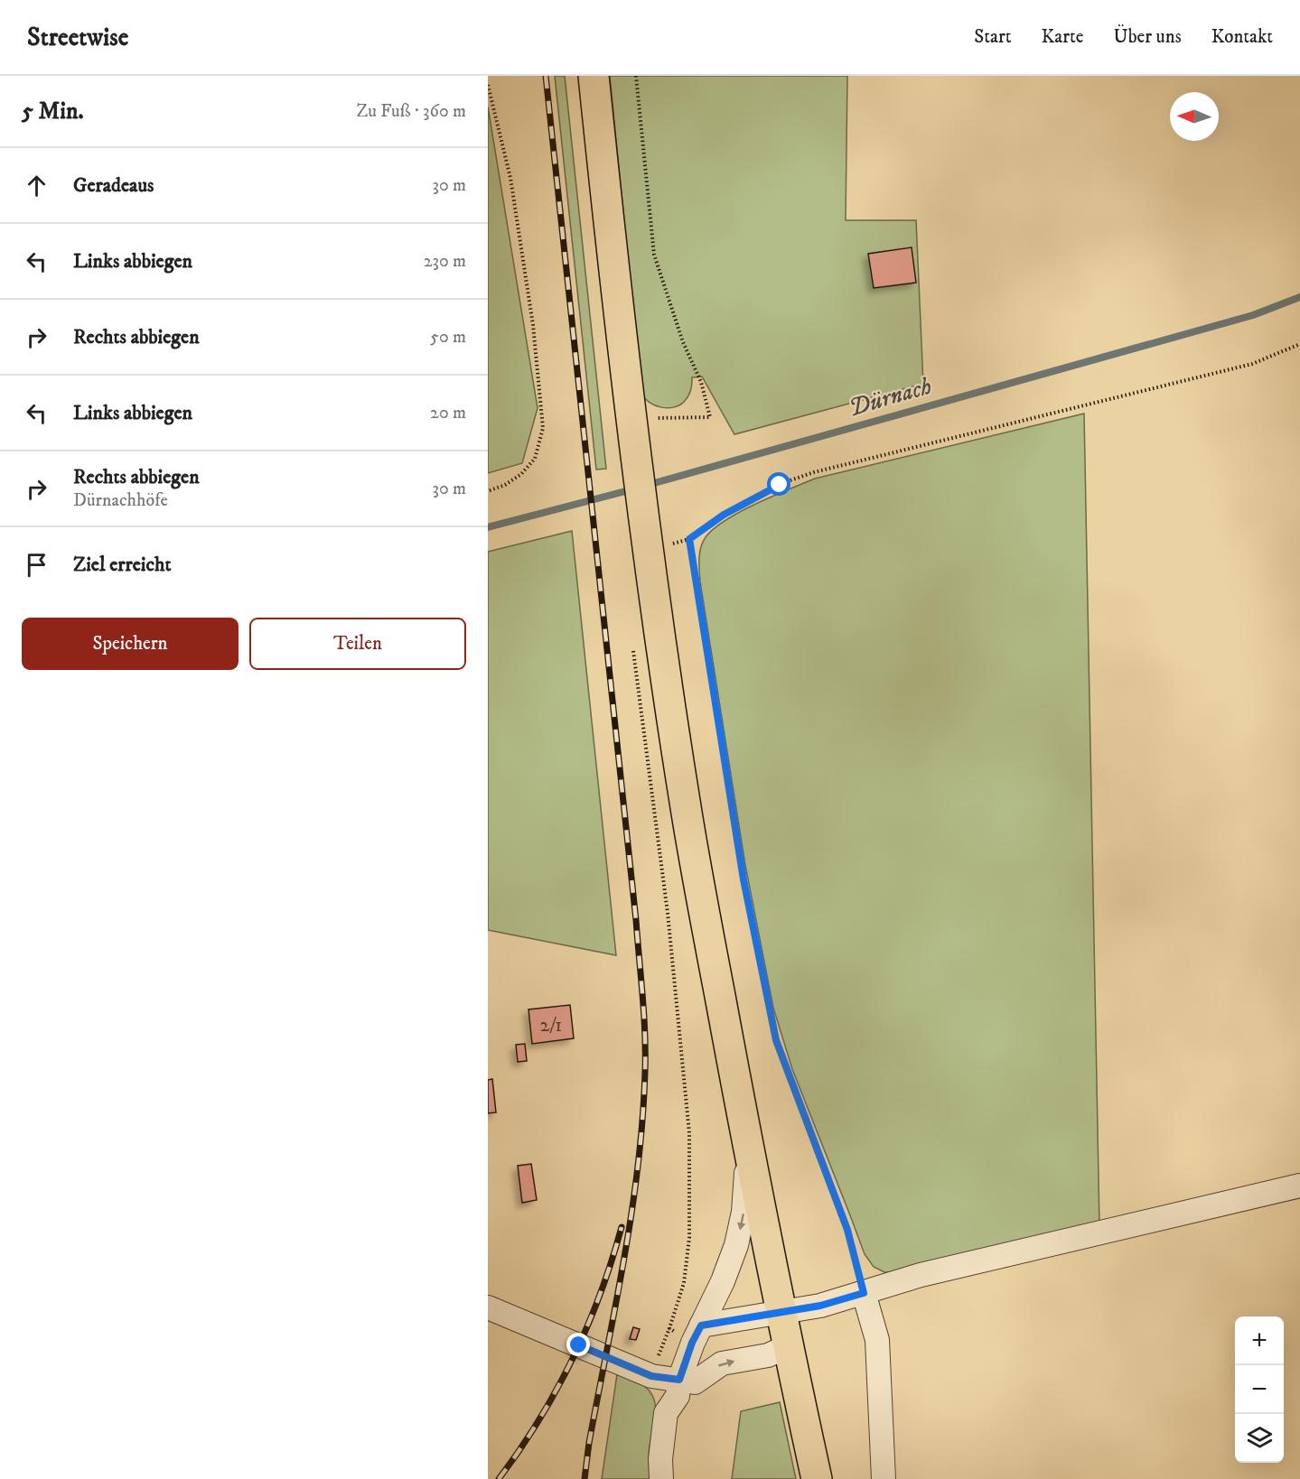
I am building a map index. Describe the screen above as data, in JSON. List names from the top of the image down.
{
  "water": ["Dürnach"],
  "house_numbers": ["2/1"],
  "north": "left",
  "page": {
    "header": "Streetwise",
    "nav": [
      "Start",
      "Karte",
      "Über uns",
      "Kontakt"
    ],
    "heading": ["5 Min.", "Zu Fuß · 360 m"],
    "list": [
      ["Geradeaus", "30 m"],
      ["Links abbiegen", "230 m"],
      ["Rechts abbiegen", "50 m"],
      ["Links abbiegen", "20 m"],
      ["Rechts abbiegen", "Dürnachhöfe", "30 m"],
      "Ziel erreicht"
    ],
    "buttons": ["Speichern", "Teilen"],
    "map_buttons": ["+", "−"]
  }
}
